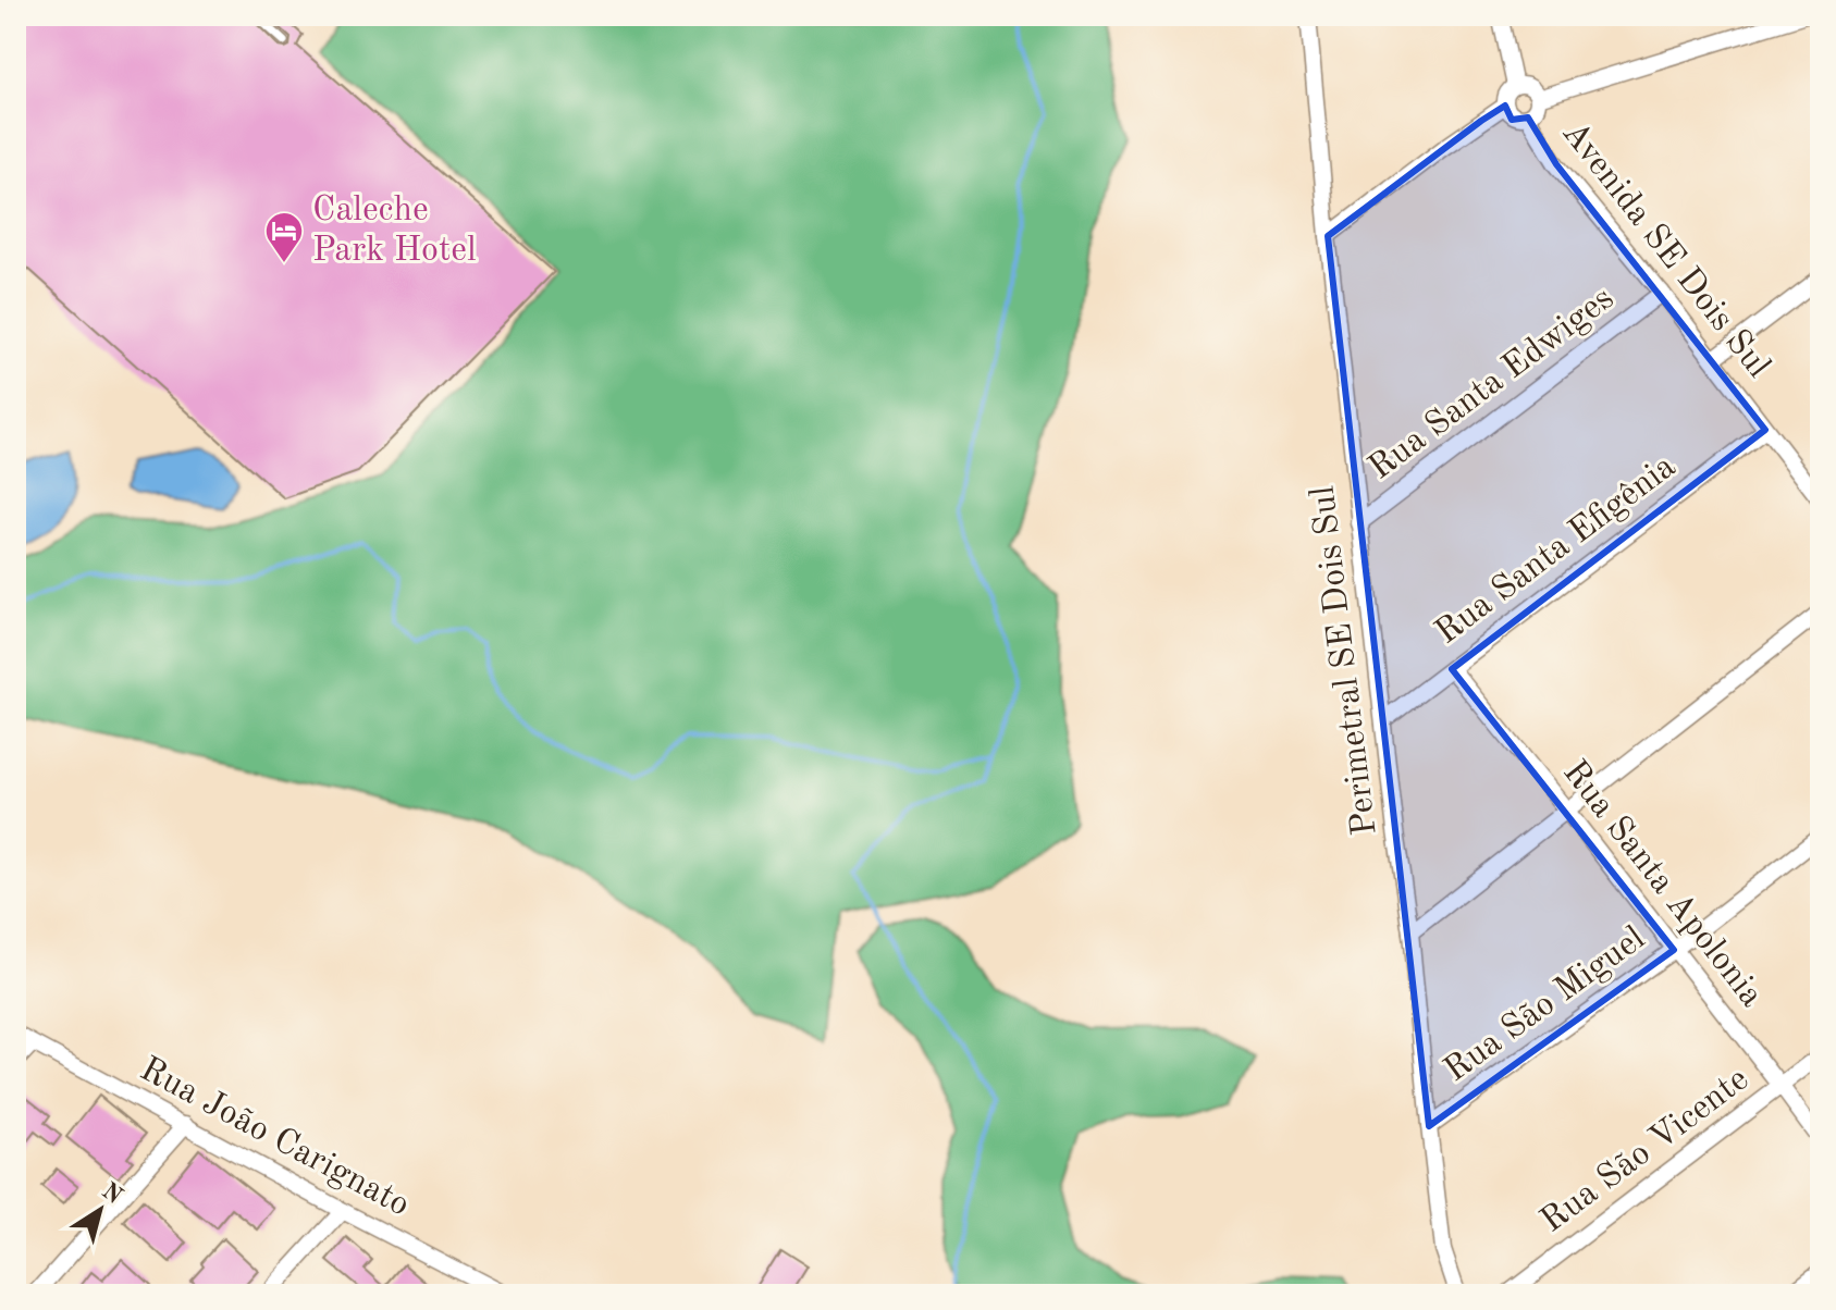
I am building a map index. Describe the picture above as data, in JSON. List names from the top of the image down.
{
  "streets": {
    "street": [
      "Avenida SE Dois Sul",
      "Rua Santa Edwiges",
      "Rua Santa Efigênia",
      "Perimetral SE Dois Sul",
      "Rua Santa Apolonia",
      "Rua São Miguel",
      "Rua João Carignato",
      "Rua São Vicente"
    ]
  },
  "crossings": [
    ["Avenida SE Dois Sul", "Rua Santa Edwiges"],
    ["Avenida SE Dois Sul", "Rua Santa Efigênia"],
    ["Rua Santa Edwiges", "Perimetral SE Dois Sul"],
    ["Rua Santa Efigênia", "Perimetral SE Dois Sul"],
    ["Rua Santa Efigênia", "Rua Santa Apolonia"],
    ["Perimetral SE Dois Sul", "Rua São Miguel"],
    ["Rua Santa Apolonia", "Rua São Miguel"],
    ["Rua Santa Apolonia", "Rua São Vicente"]
  ],
  "places": {
    "hotel": ["Caleche Park Hotel"]
  },
  "north": "top right"
}
